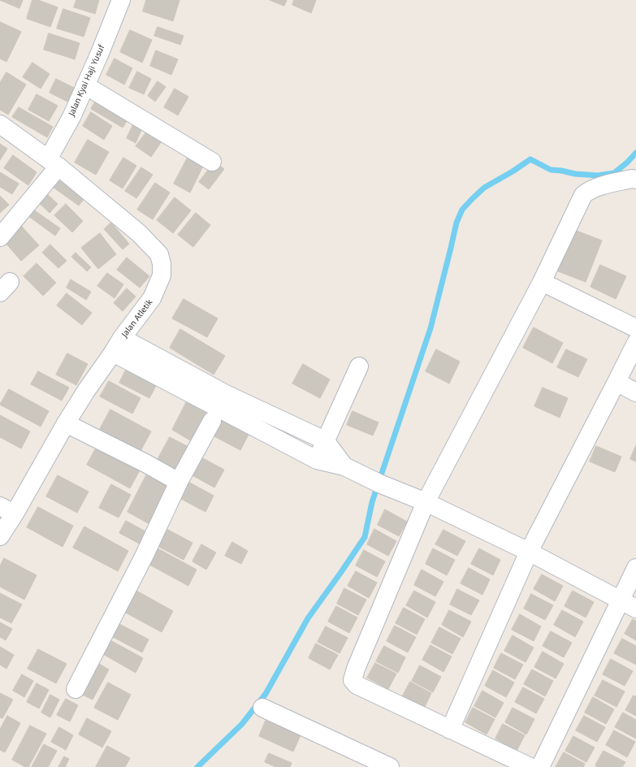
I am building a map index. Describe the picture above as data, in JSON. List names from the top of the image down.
{
  "streets": {
    "street": ["Jalan Kyai Haji Yusuf", "Jalan Atletik"]
  },
  "crossings": [
    ["Jalan Kyai Haji Yusuf", "Jalan Atletik"]
  ]
}
